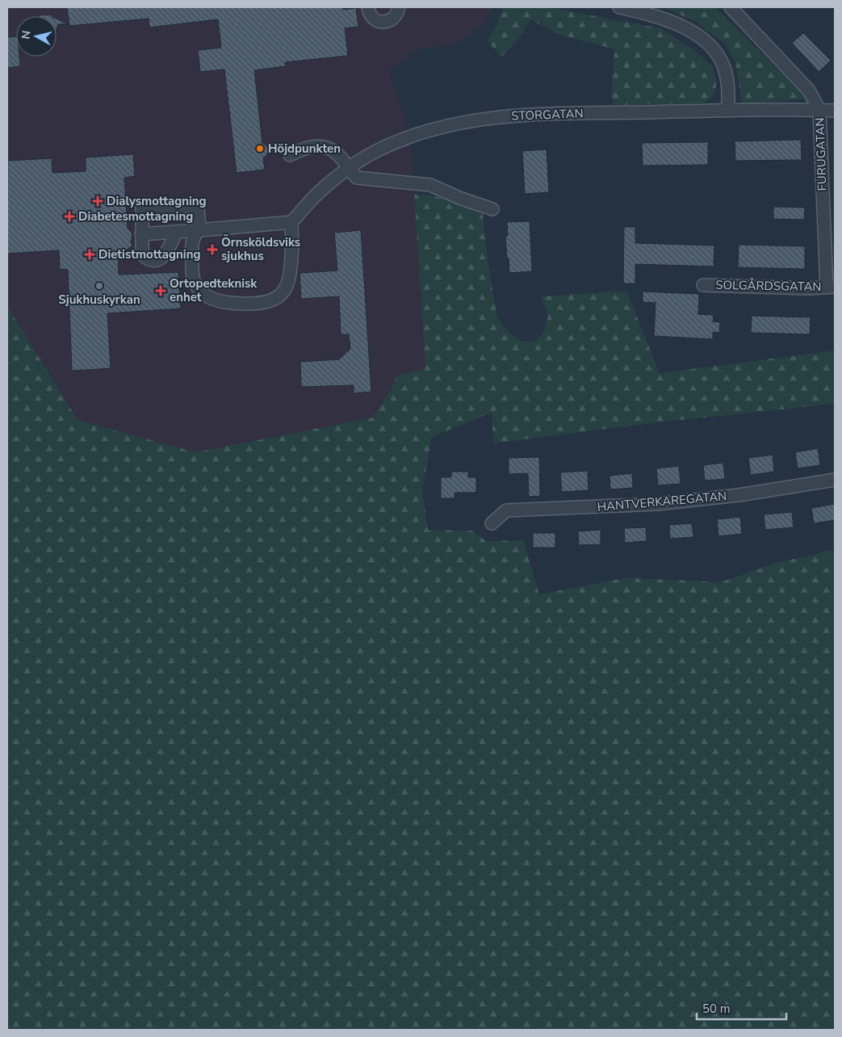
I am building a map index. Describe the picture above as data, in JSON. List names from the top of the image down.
{
  "streets": {
    "street": [
      "STORGATAN",
      "FURUGATAN",
      "SOLGÅRDSGATAN",
      "HANTVERKAREGATAN"
    ]
  },
  "crossings": [
    ["STORGATAN", "FURUGATAN"],
    ["FURUGATAN", "SOLGÅRDSGATAN"]
  ],
  "places": {
    "other": ["Höjdpunkten", "Sjukhuskyrkan"],
    "health": [
      "Dialysmottagning",
      "Diabetesmottagning",
      "Örnsköldsviks sjukhus",
      "Dietistmottagning",
      "Ortopedteknisk enhet"
    ]
  },
  "scale_bar": "50 m",
  "north": "left"
}
